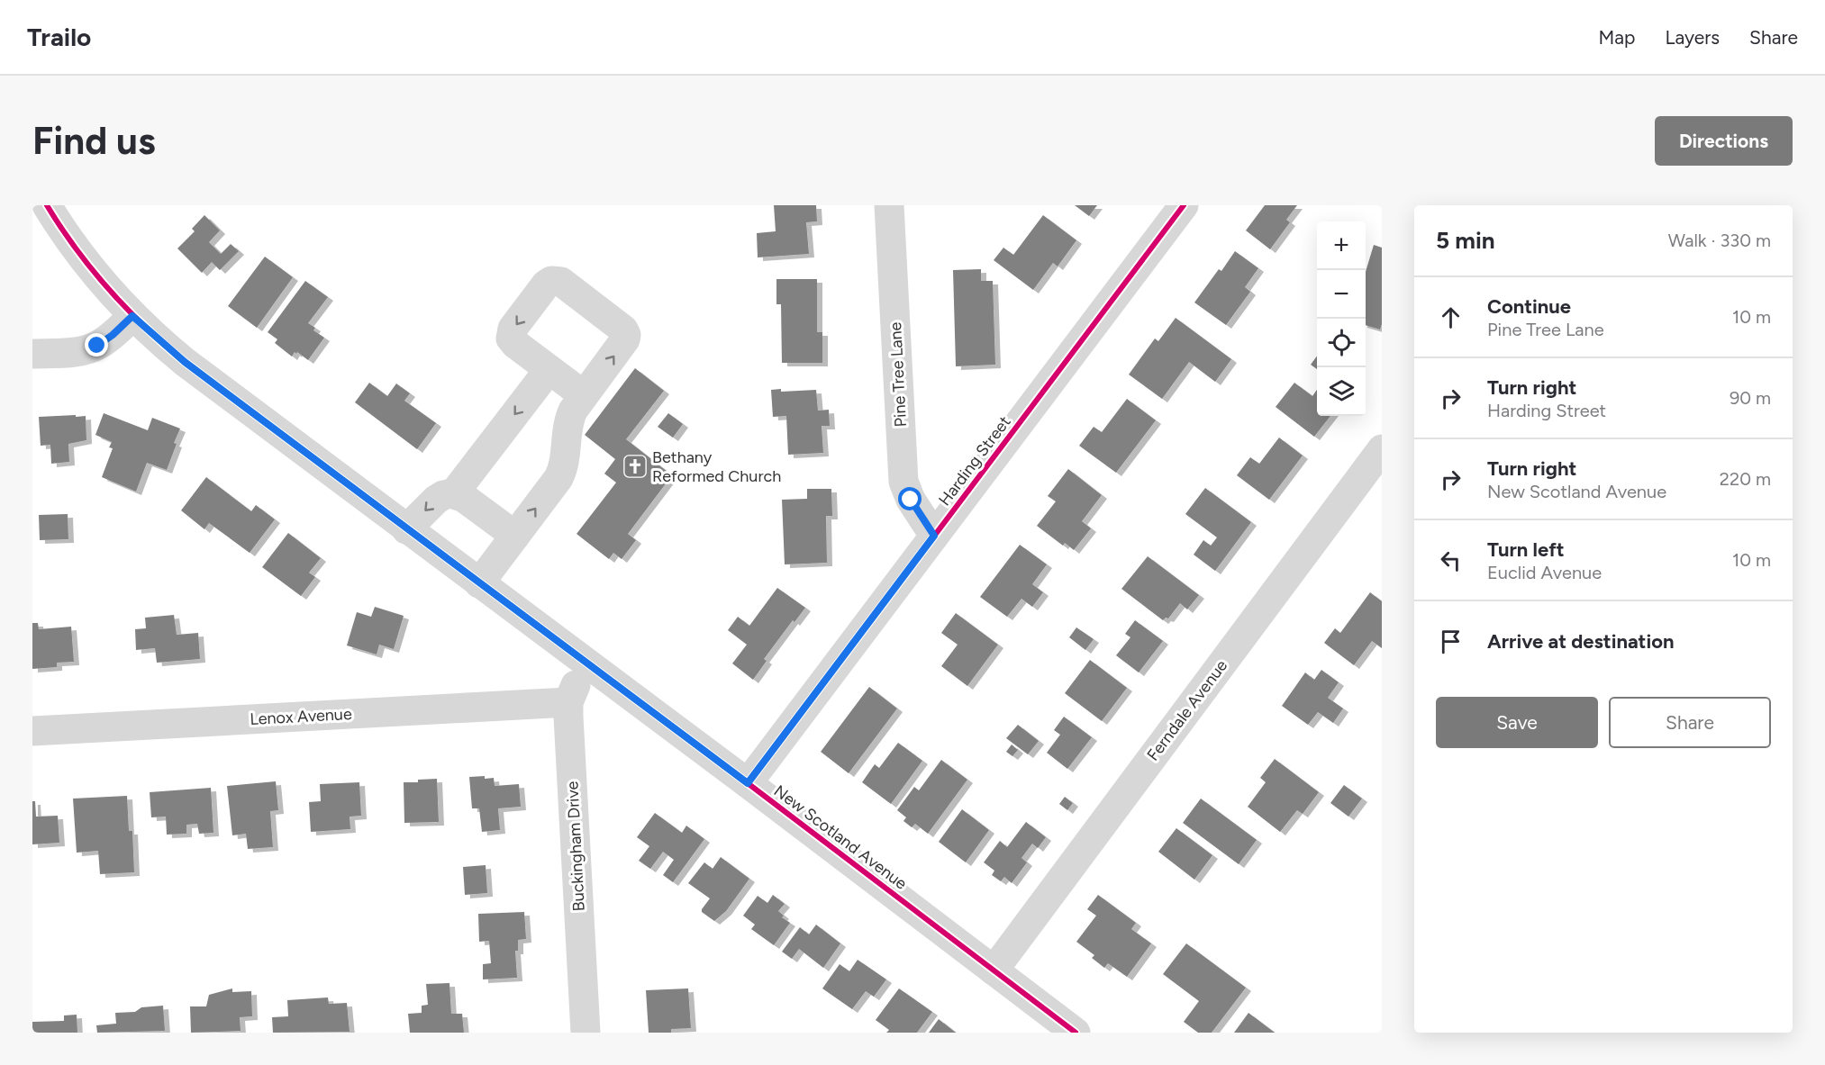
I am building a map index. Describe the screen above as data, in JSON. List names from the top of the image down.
{
  "streets": {
    "street": [
      "Pine Tree Lane",
      "Harding Street",
      "Ferndale Avenue",
      "Lenox Avenue",
      "New Scotland Avenue",
      "Buckingham Drive"
    ]
  },
  "crossings": [
    ["Pine Tree Lane", "Harding Street"],
    ["Harding Street", "New Scotland Avenue"],
    ["Ferndale Avenue", "New Scotland Avenue"],
    ["Lenox Avenue", "Buckingham Drive"],
    ["New Scotland Avenue", "Buckingham Drive"]
  ],
  "places": {
    "church": ["Bethany Reformed Church"]
  },
  "page": {
    "header": "Trailo",
    "nav": ["Map", "Layers", "Share"],
    "buttons": [
      "Directions",
      ["Save", "Share"]
    ],
    "title": "Find us",
    "heading": ["5 min", "Walk · 330 m"],
    "map_buttons": ["+", "−"],
    "list": [
      ["Continue", "Pine Tree Lane", "10 m"],
      ["Turn right", "Harding Street", "90 m"],
      ["Turn right", "New Scotland Avenue", "220 m"],
      ["Turn left", "Euclid Avenue", "10 m"],
      "Arrive at destination"
    ]
  }
}
